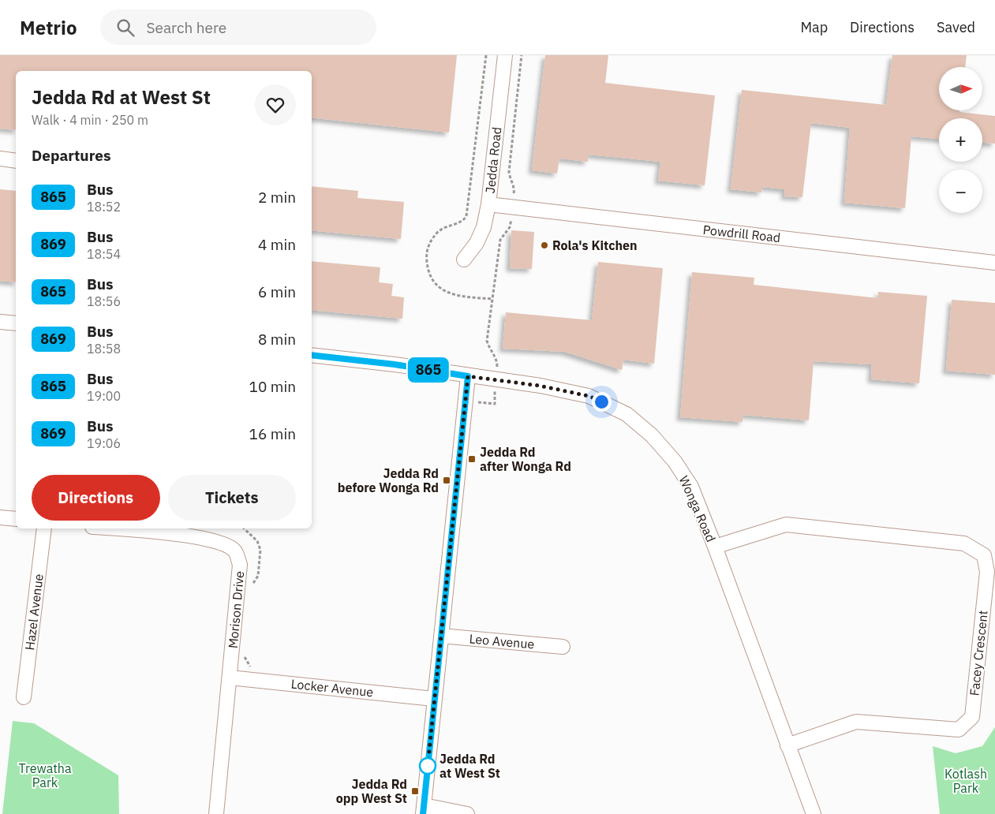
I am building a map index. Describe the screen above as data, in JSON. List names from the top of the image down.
{
  "streets": {
    "street": [
      "Jedda Road",
      "Powdrill Road",
      "Wonga Road",
      "Morison Drive",
      "Hazel Avenue",
      "Leo Avenue",
      "Facey Crescent",
      "Locker Avenue"
    ]
  },
  "crossings": [
    ["Jedda Road", "Powdrill Road"],
    ["Wonga Road", "Facey Crescent"],
    ["Morison Drive", "Locker Avenue"]
  ],
  "parks": ["Trewatha Park", "Kotlash Park"],
  "places": {
    "other": ["Rola's Kitchen", "Jedda Rd at West St"],
    "transit": ["Jedda Rd after Wonga Rd", "Jedda Rd before Wonga Rd", "Jedda Rd opp West St"]
  },
  "lines": ["bus line 865"],
  "north": "right",
  "page": {
    "header": "Metrio",
    "search": "Search here",
    "nav": ["Map", "Directions", "Saved"],
    "on_map": "865",
    "map_buttons": ["+", "−"],
    "heading": [
      ["Jedda Rd at West St", "Walk · 4 min · 250 m"],
      "Departures"
    ],
    "list": [
      {
        "mark": "865",
        "name": "Bus",
        "note": "18:52",
        "value": "2 min"
      },
      {
        "mark": "869",
        "name": "Bus",
        "note": "18:54",
        "value": "4 min"
      },
      {
        "mark": "865",
        "name": "Bus",
        "note": "18:56",
        "value": "6 min"
      },
      {
        "mark": "869",
        "name": "Bus",
        "note": "18:58",
        "value": "8 min"
      },
      {
        "mark": "865",
        "name": "Bus",
        "note": "19:00",
        "value": "10 min"
      },
      {
        "mark": "869",
        "name": "Bus",
        "note": "19:06",
        "value": "16 min"
      }
    ],
    "buttons": ["Directions", "Tickets"]
  }
}
